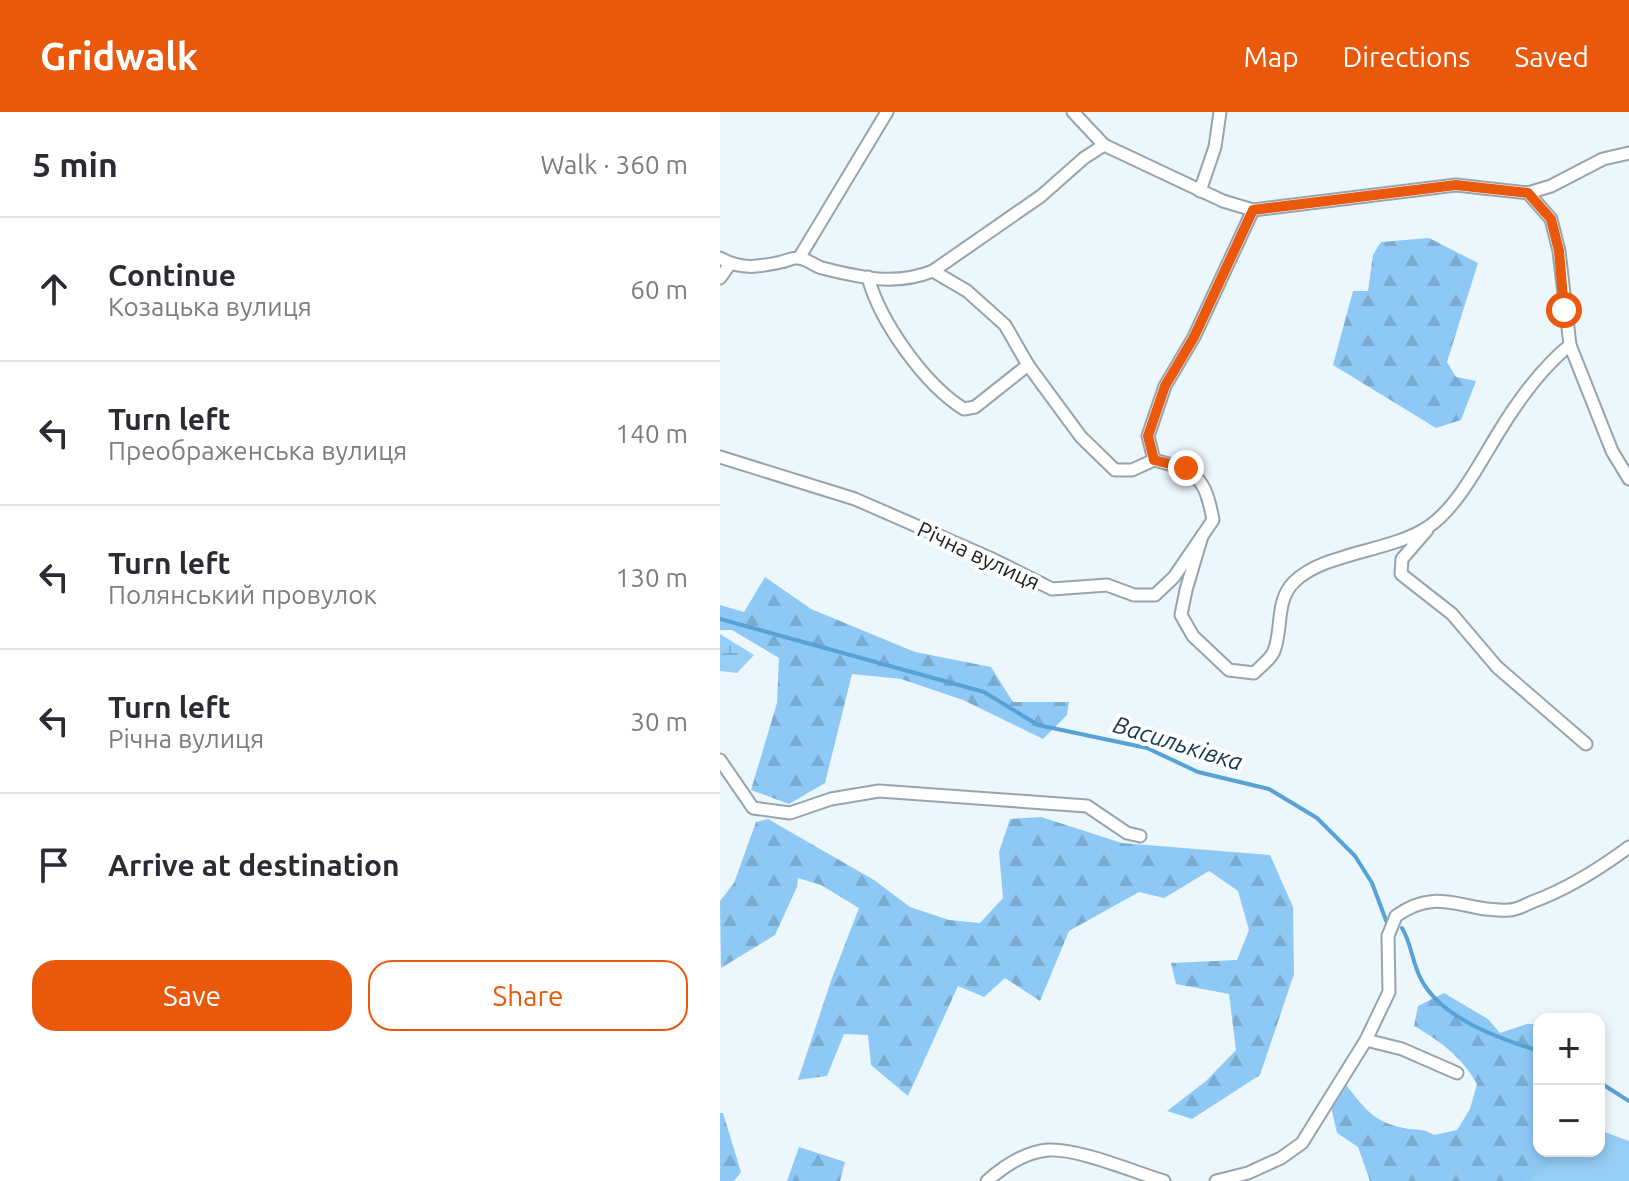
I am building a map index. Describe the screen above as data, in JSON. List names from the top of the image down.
{
  "streets": {
    "street": ["Річна вулиця"]
  },
  "water": ["Васильківка"],
  "page": {
    "header": "Gridwalk",
    "nav": ["Map", "Directions", "Saved"],
    "heading": ["5 min", "Walk · 360 m"],
    "list": [
      ["Continue", "Козацька вулиця", "60 m"],
      ["Turn left", "Преображенська вулиця", "140 m"],
      ["Turn left", "Полянський провулок", "130 m"],
      ["Turn left", "Річна вулиця", "30 m"],
      "Arrive at destination"
    ],
    "buttons": ["Save", "Share"],
    "map_buttons": ["+", "−"]
  }
}
